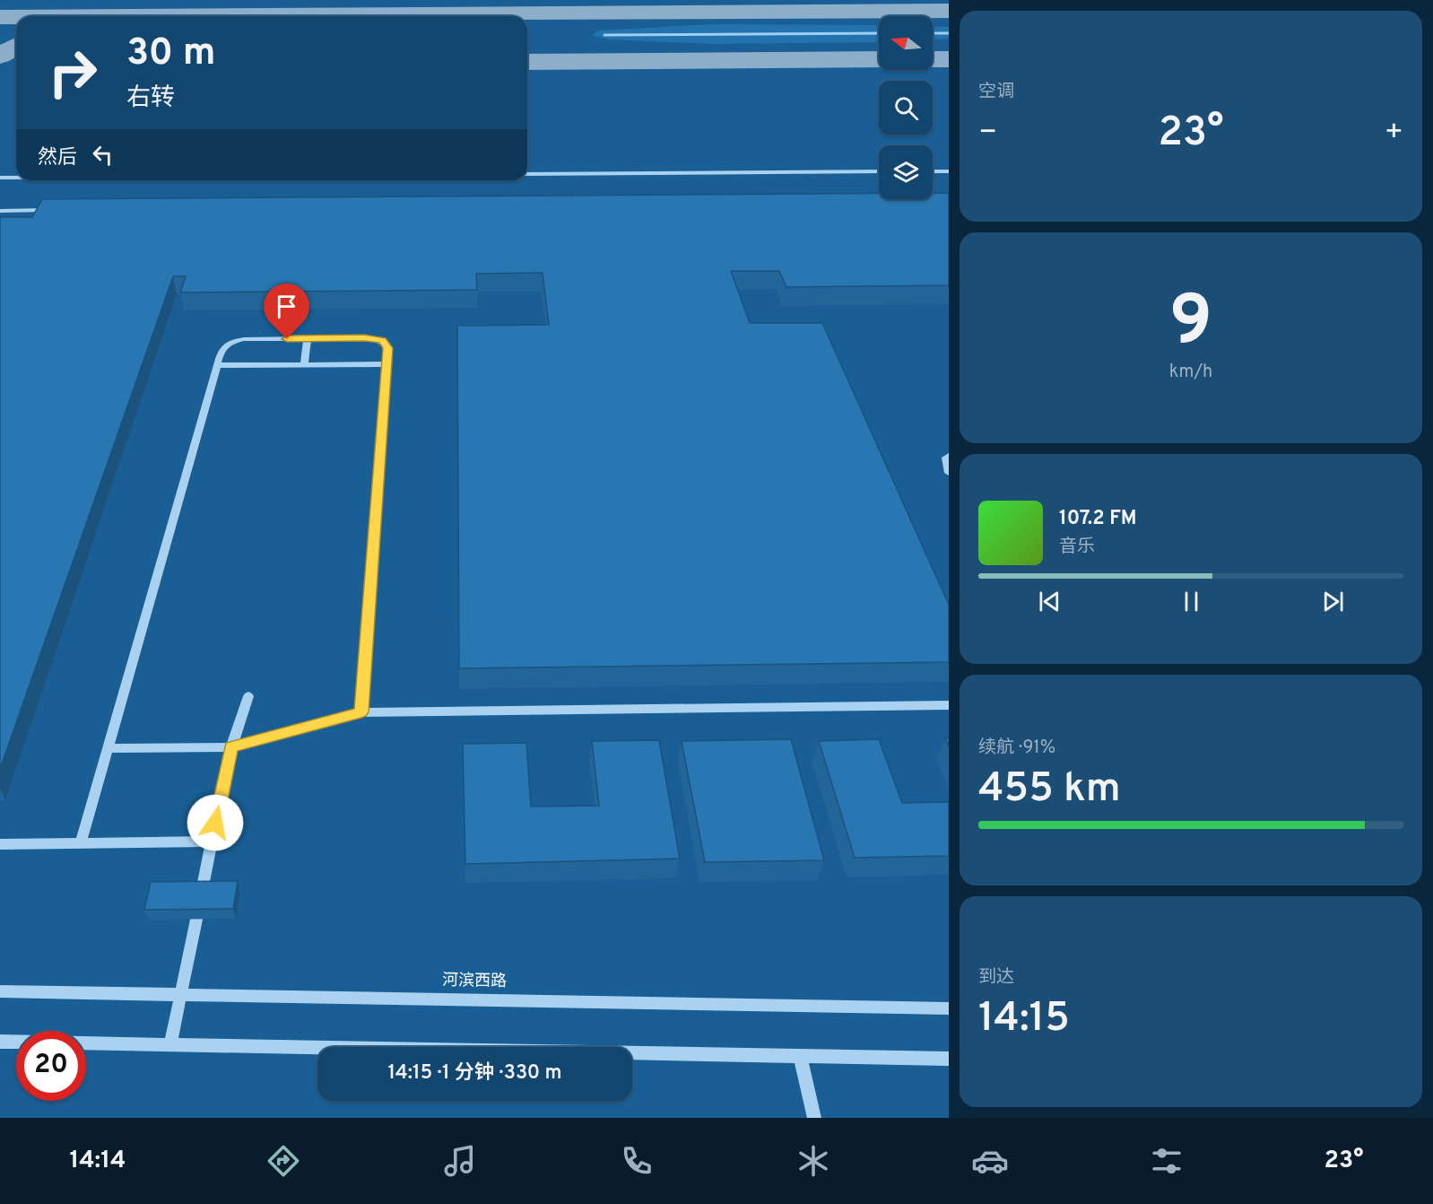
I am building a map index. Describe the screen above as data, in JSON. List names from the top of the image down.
{
  "streets": {
    "street": ["河滨西路"]
  },
  "north": "left",
  "page": {
    "tile": [
      "空调",
      ["9", "km/h"],
      ["续航 · 91%", "455 km"],
      ["到达", "14:15"]
    ],
    "turn": ["30 m", "右转"],
    "heat": ["−", "23°", "+"],
    "then": "然后",
    "song": ["107.2 FM", "音乐"],
    "limit": "20",
    "trip": "14:15 · 1 分钟 · 330 m",
    "tabs": ["14:14", "23°"]
  }
}
